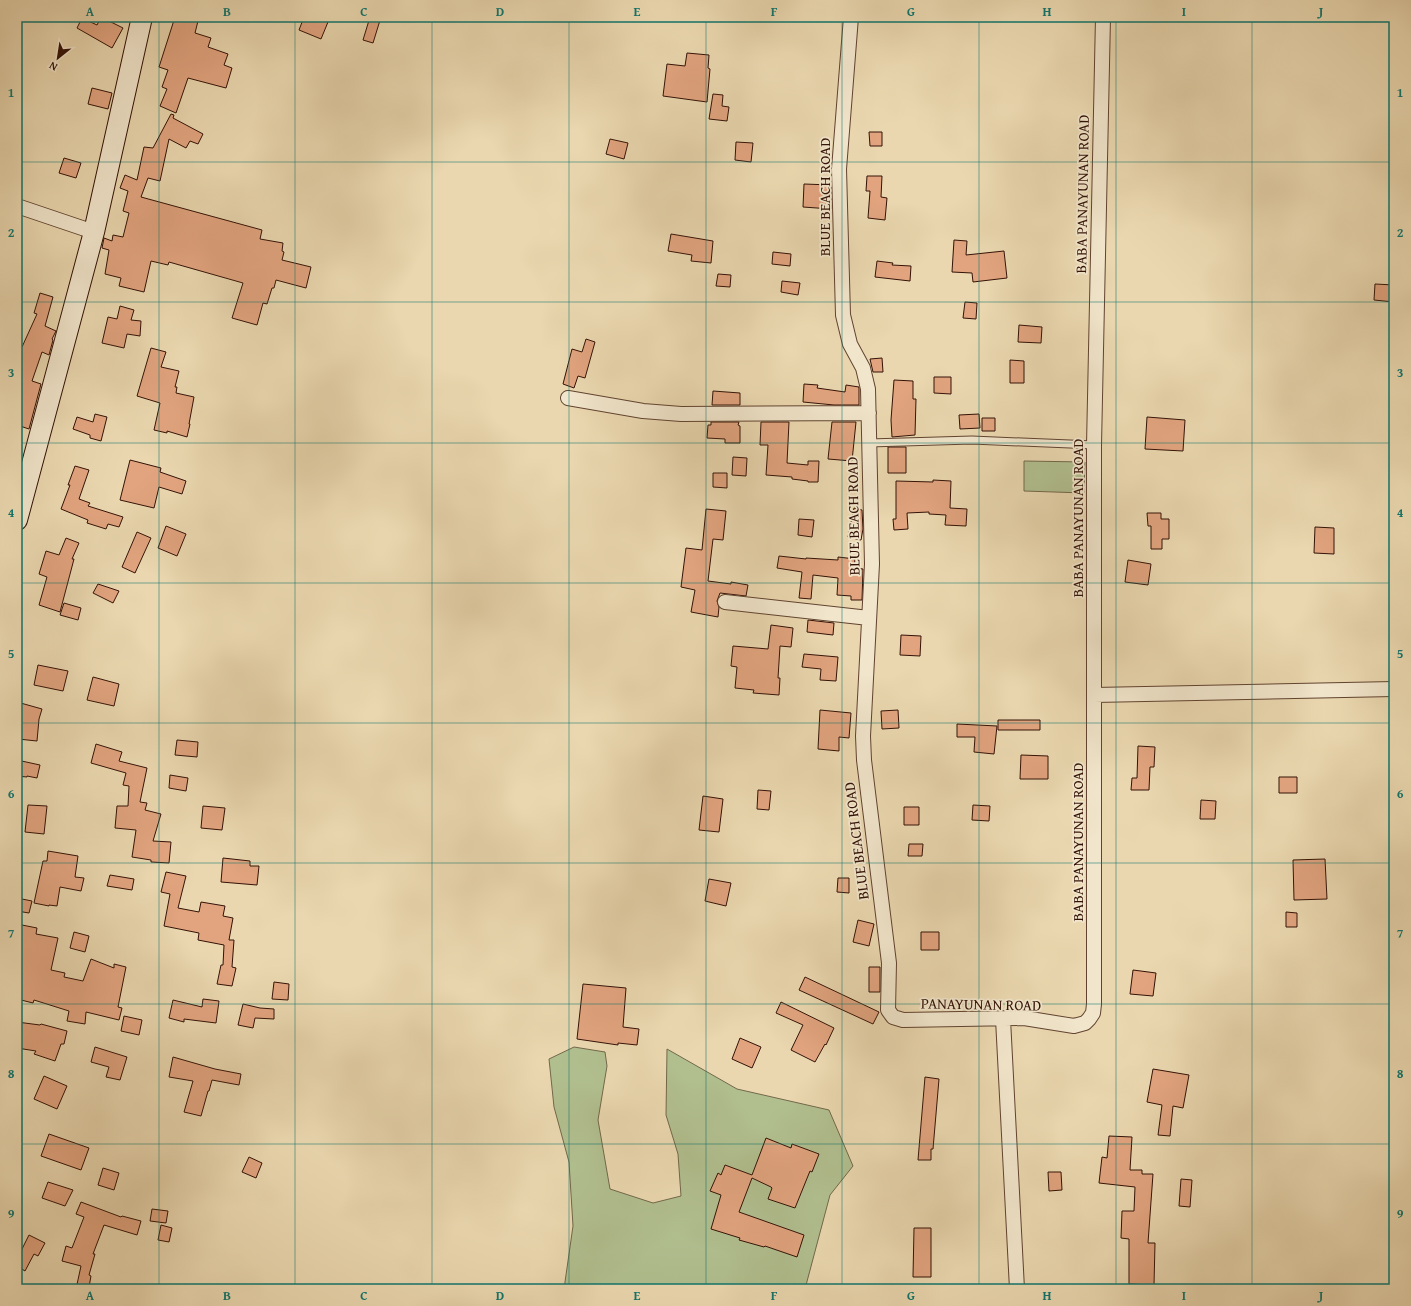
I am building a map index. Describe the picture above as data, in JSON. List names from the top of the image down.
{
  "streets": {
    "street": ["BABA PANAYUNAN ROAD", "BLUE BEACH ROAD", "PANAYUNAN ROAD"]
  },
  "crossings": [
    ["BABA PANAYUNAN ROAD", "PANAYUNAN ROAD"],
    ["BLUE BEACH ROAD", "PANAYUNAN ROAD"]
  ],
  "north": "bottom left",
  "grid": {
    "columns": [
      "A",
      "B",
      "C",
      "D",
      "E",
      "F",
      "G",
      "H",
      "I",
      "J"
    ],
    "rows": [
      "1",
      "2",
      "3",
      "4",
      "5",
      "6",
      "7",
      "8",
      "9"
    ]
  }
}
